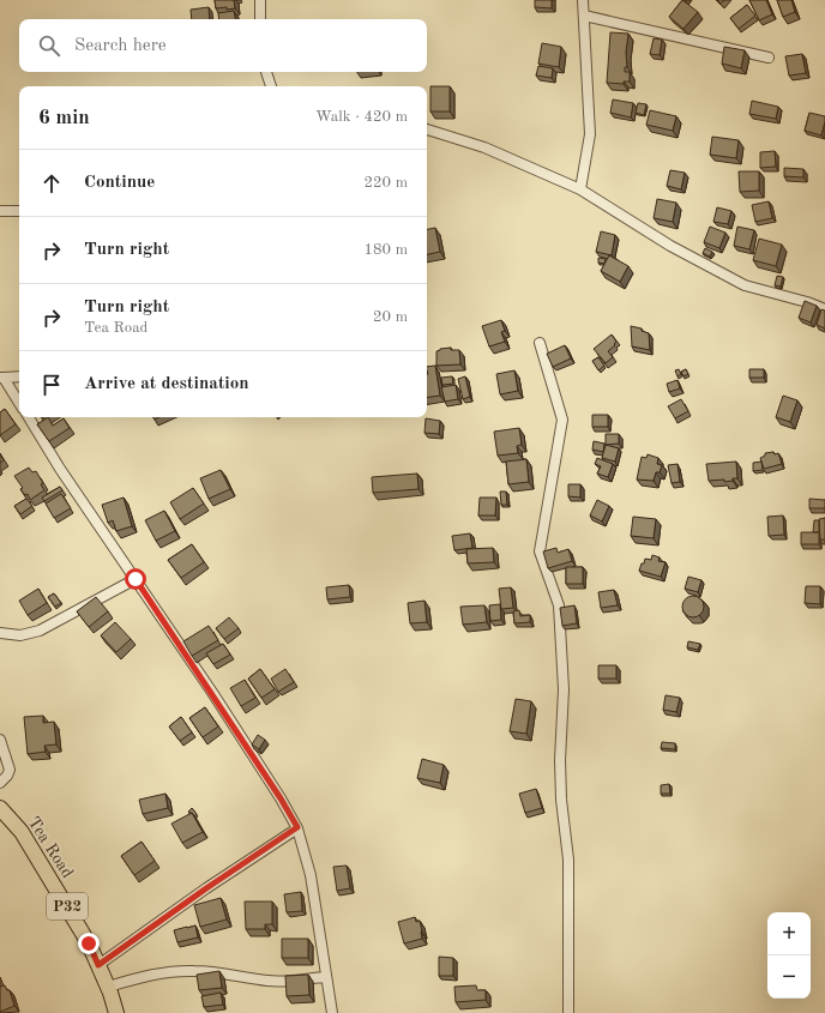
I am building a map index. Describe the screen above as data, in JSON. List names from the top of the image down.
{
  "streets": {
    "main road": ["Tea Road", "P32"]
  },
  "page": {
    "search": "Search here",
    "heading": ["6 min", "Walk · 420 m"],
    "list": [
      ["Continue", "220 m"],
      ["Turn right", "180 m"],
      ["Turn right", "Tea Road", "20 m"],
      "Arrive at destination"
    ],
    "map_buttons": ["+", "−"]
  }
}
